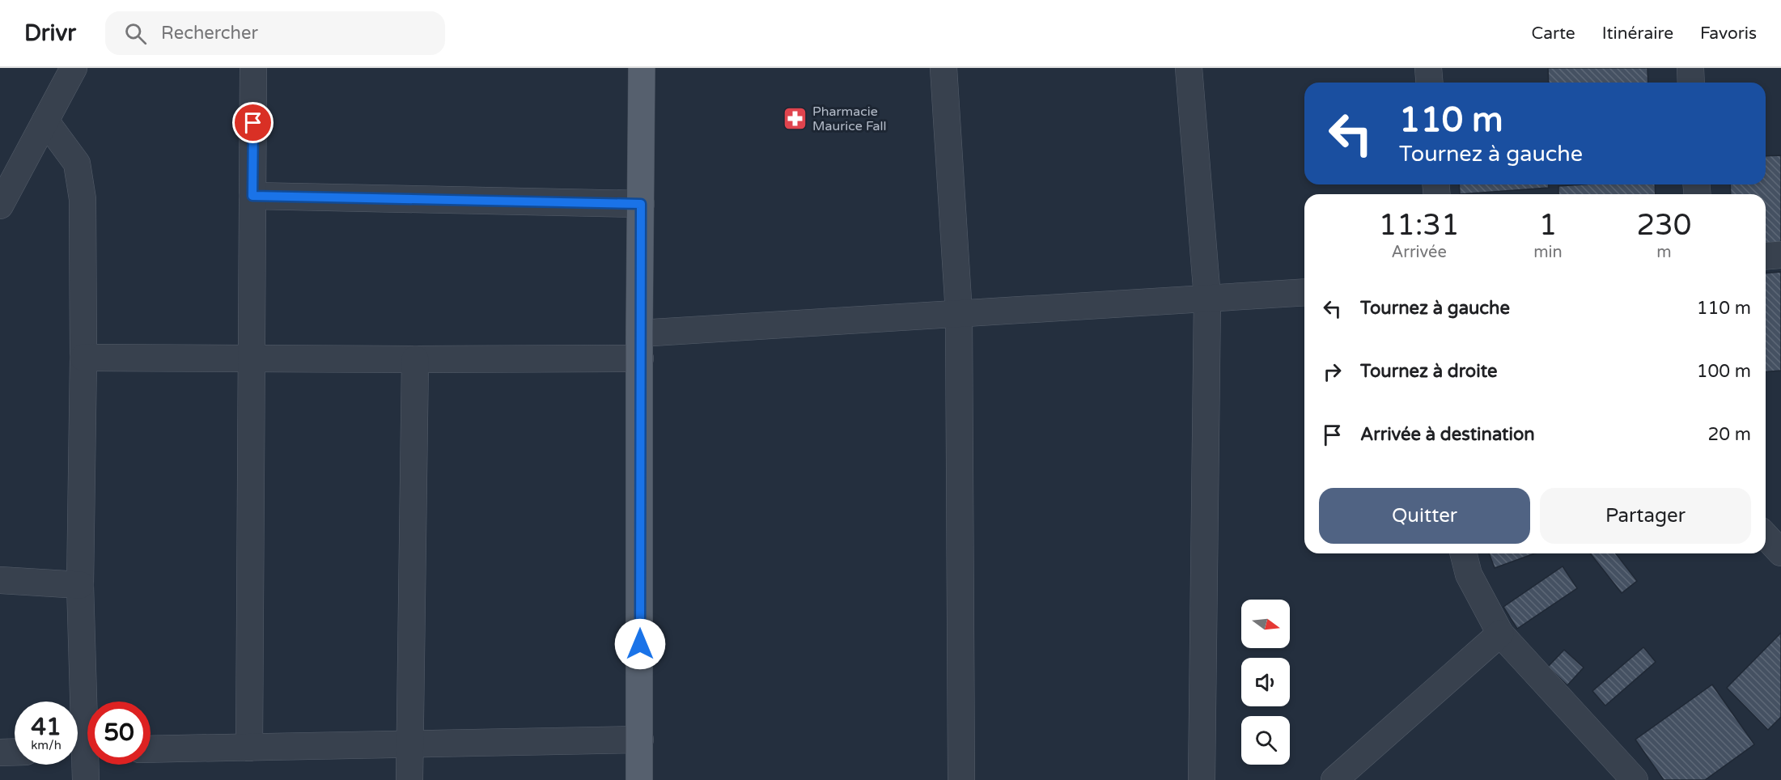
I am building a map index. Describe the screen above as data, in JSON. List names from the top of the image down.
{
  "places": {
    "pharmacy": ["Pharmacie Maurice Fall"]
  },
  "north": "right",
  "page": {
    "header": "Drivr",
    "search": "Rechercher",
    "nav": ["Carte", "Itinéraire", "Favoris"],
    "turn": ["110 m", "Tournez à gauche"],
    "eta": [
      "11:31",
      "Arrivée",
      "1",
      "min",
      "230",
      "m"
    ],
    "list": [
      {
        "name": "Tournez à gauche",
        "value": "110 m"
      },
      {
        "name": "Tournez à droite",
        "value": "100 m"
      },
      {
        "name": "Arrivée à destination",
        "value": "20 m"
      }
    ],
    "buttons": ["Quitter", "Partager"],
    "speed": "41 km/h",
    "limit": "50"
  }
}
